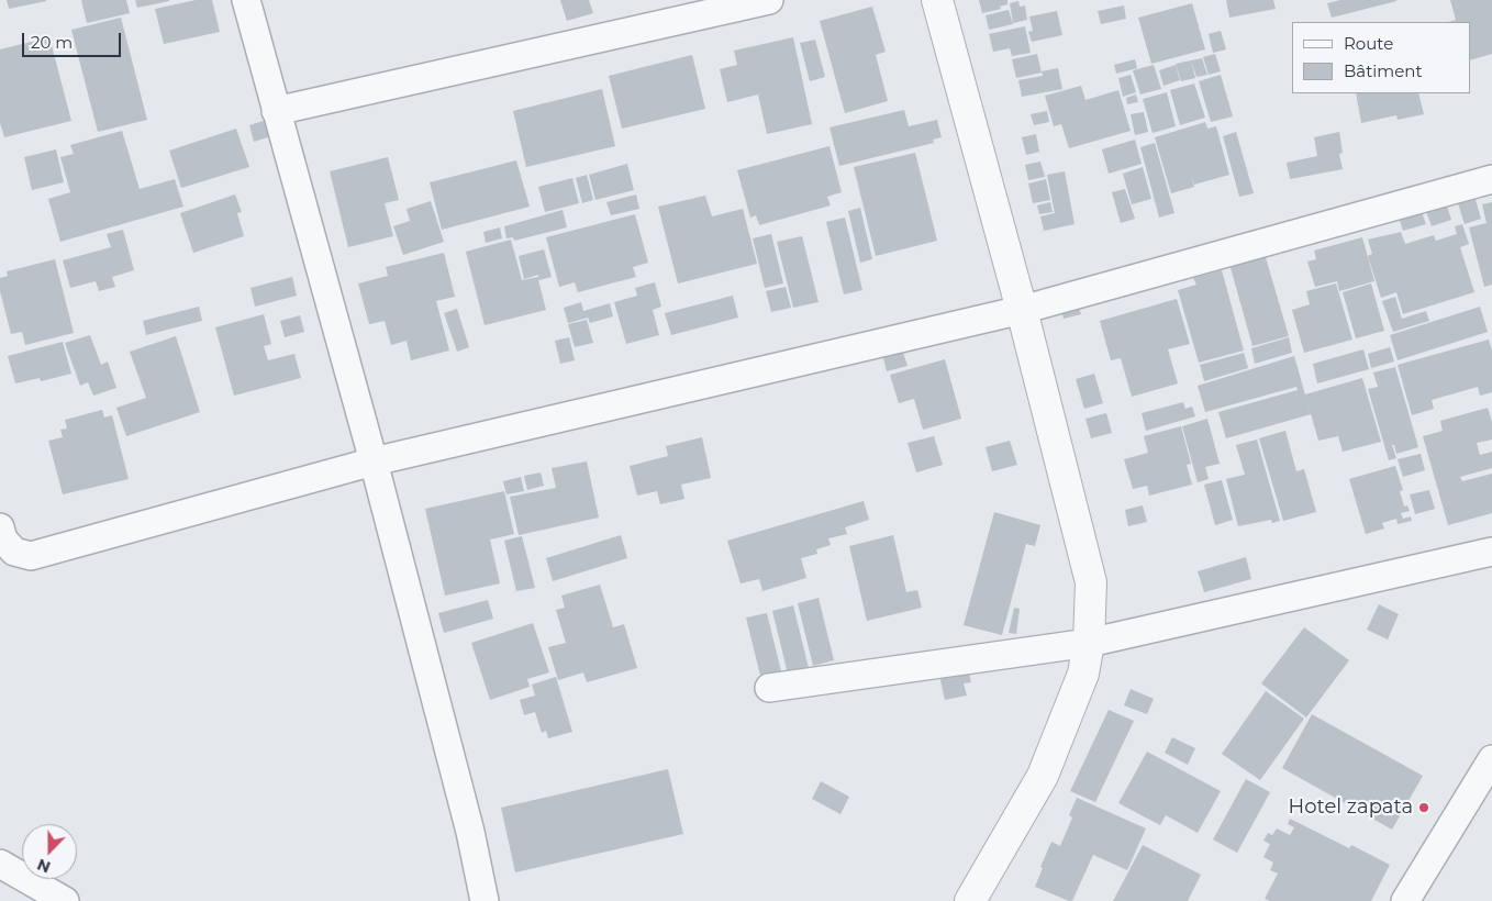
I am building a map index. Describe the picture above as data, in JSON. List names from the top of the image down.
{
  "places": ["Hotel zapata"],
  "legend": ["Route", "Bâtiment"],
  "scale_bar": "20 m",
  "north": "bottom"
}
